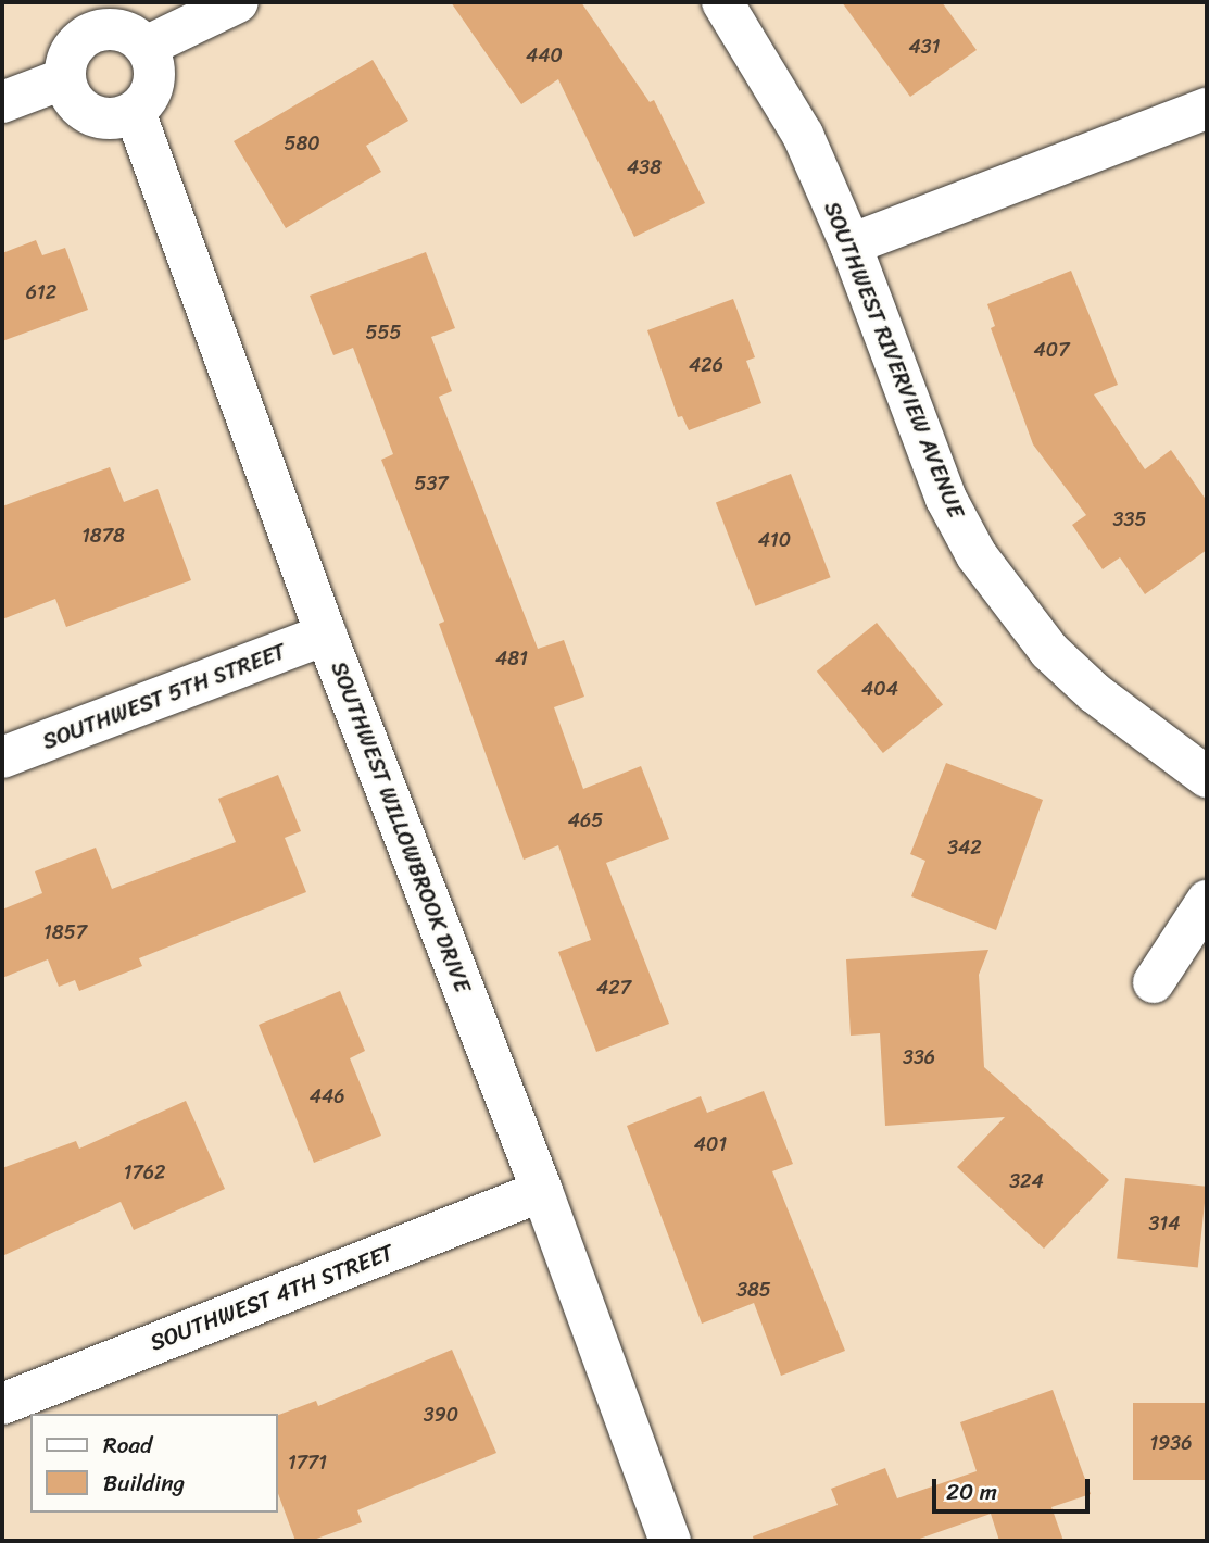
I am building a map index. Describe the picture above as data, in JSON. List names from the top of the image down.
{
  "streets": {
    "street": [
      "SOUTHWEST RIVERVIEW AVENUE",
      "SOUTHWEST 5TH STREET",
      "SOUTHWEST WILLOWBROOK DRIVE",
      "SOUTHWEST 4TH STREET"
    ]
  },
  "crossings": [
    ["SOUTHWEST 5TH STREET", "SOUTHWEST WILLOWBROOK DRIVE"],
    ["SOUTHWEST WILLOWBROOK DRIVE", "SOUTHWEST 4TH STREET"]
  ],
  "house_numbers": [
    "431",
    "440",
    "580",
    "438",
    "612",
    "555",
    "407",
    "426",
    "537",
    "335",
    "1878",
    "410",
    "481",
    "404",
    "465",
    "342",
    "1857",
    "427",
    "336",
    "446",
    "401",
    "1762",
    "324",
    "314",
    "385",
    "390",
    "1936",
    "1771"
  ],
  "legend": ["Road", "Building"],
  "scale_bar": "20 m"
}
